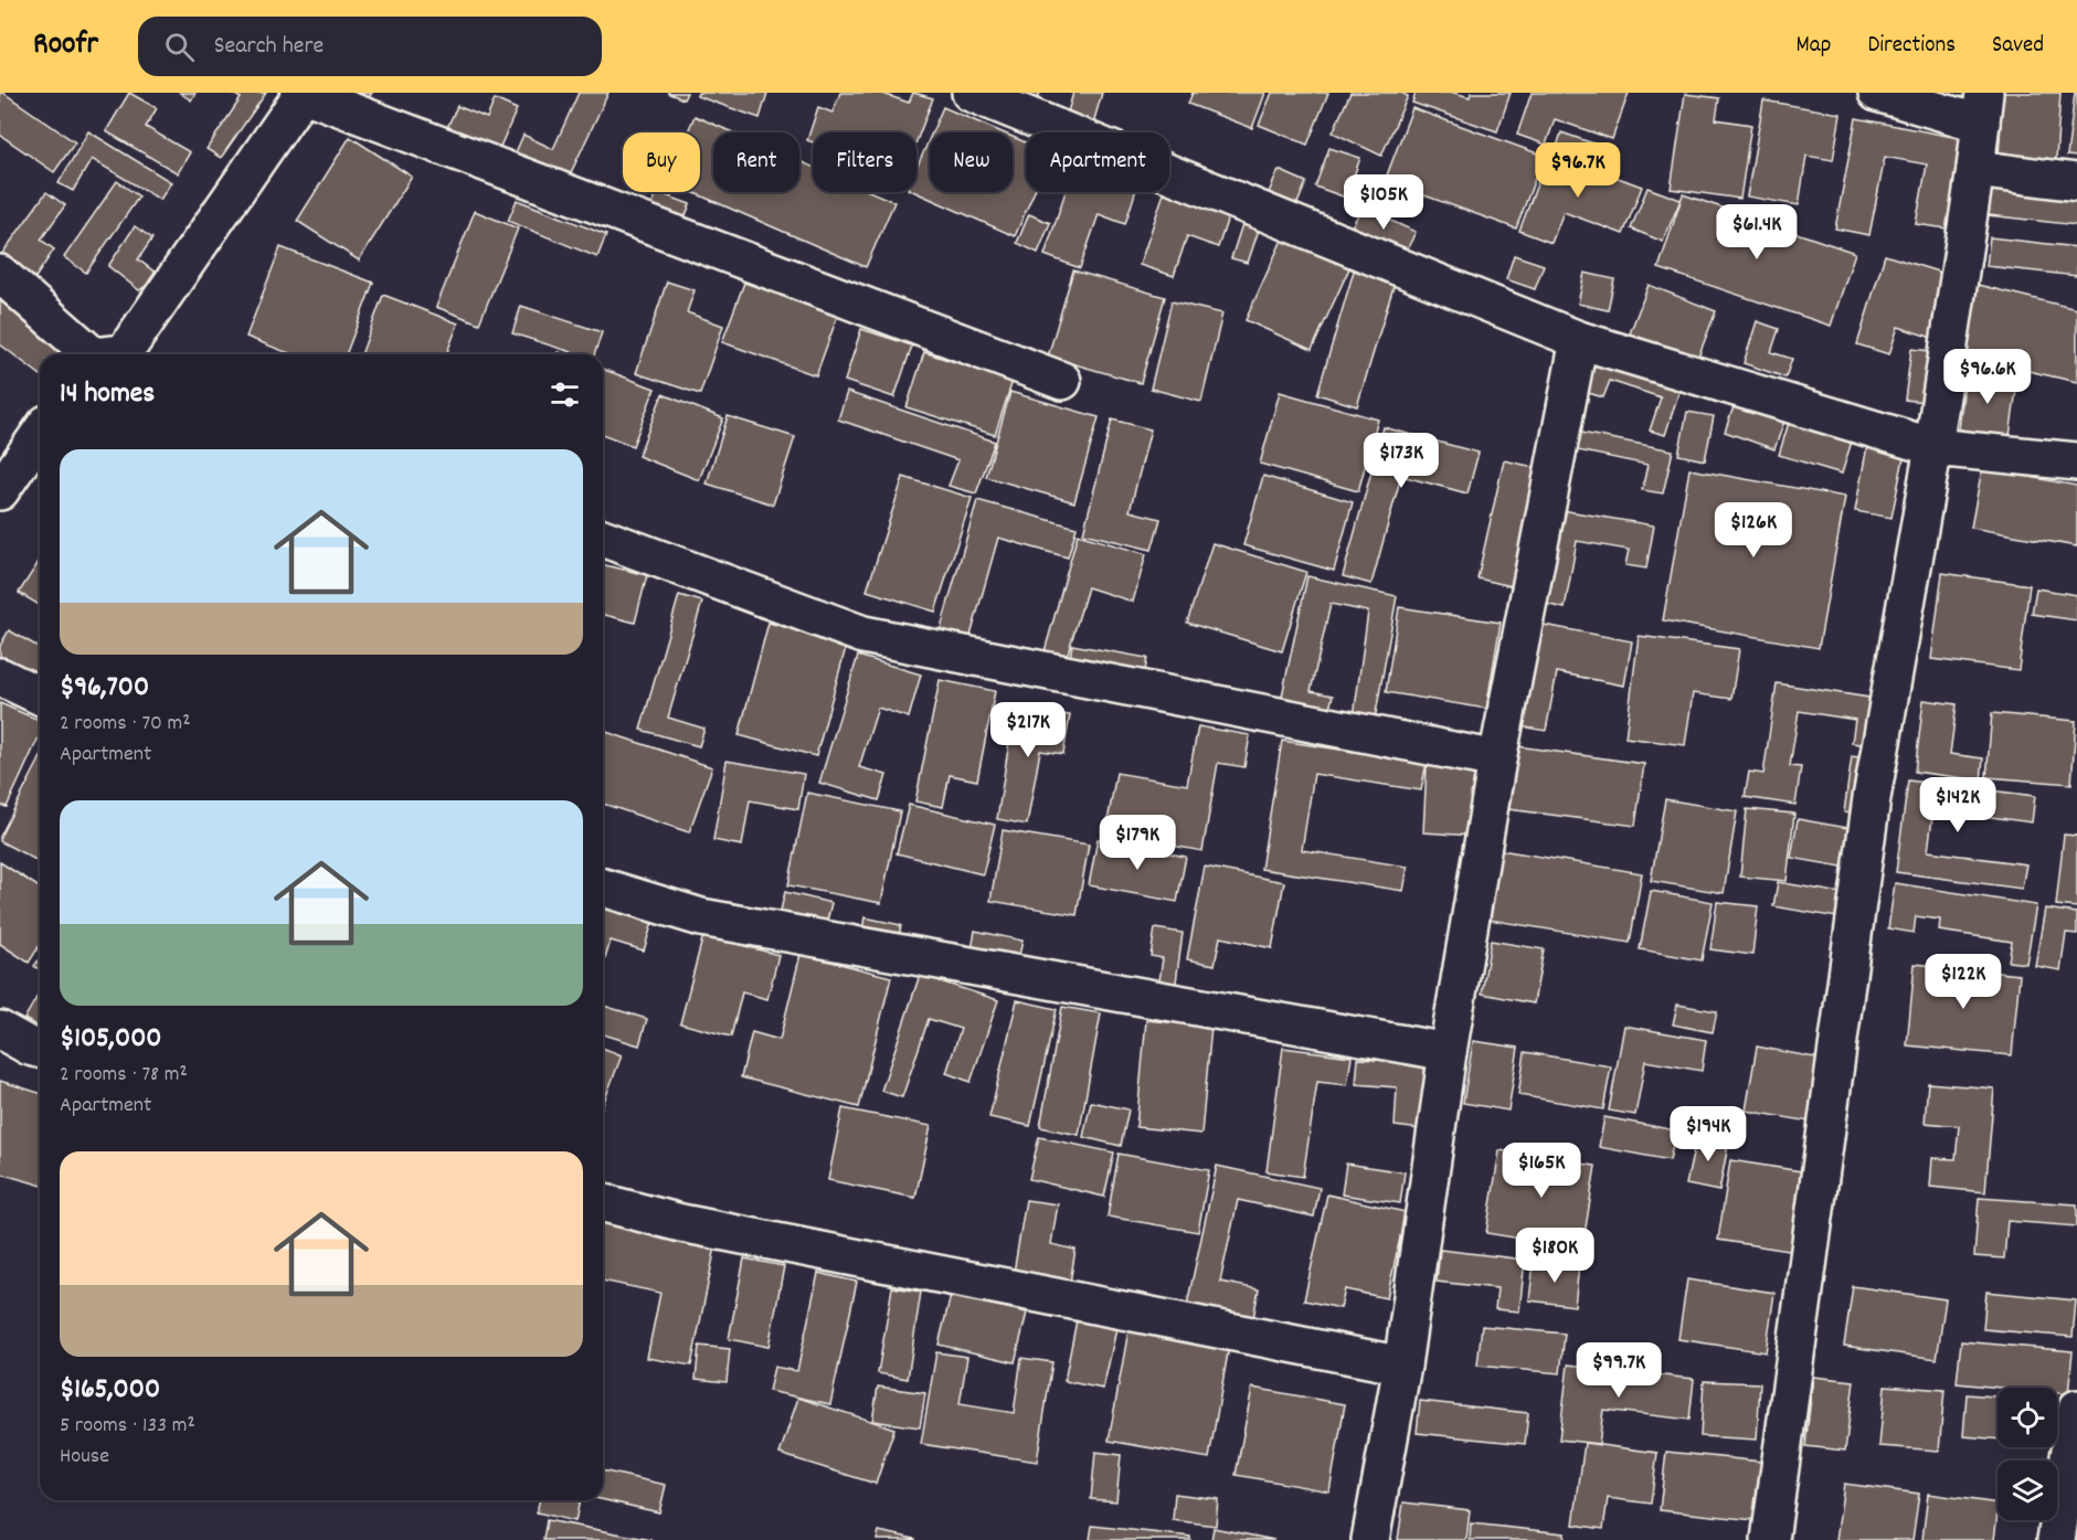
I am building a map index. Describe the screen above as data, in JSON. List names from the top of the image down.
{
  "page": {
    "header": "Roofr",
    "search": "Search here",
    "nav": ["Map", "Directions", "Saved"],
    "chip": [
      "Buy",
      "Rent",
      "Filters",
      "New",
      "Apartment"
    ],
    "price": [
      "$96.7K",
      "$105K",
      "$61.4K",
      "$96.6K",
      "$173K",
      "$126K",
      "$217K",
      "$142K",
      "$179K",
      "$122K",
      "$194K",
      "$165K",
      "$180K",
      "$99.7K"
    ],
    "heading": "14 homes",
    "list": [
      {
        "name": "$96,700",
        "note": "2 rooms · 70 m² · Apartment"
      },
      {
        "name": "$105,000",
        "note": "2 rooms · 78 m² · Apartment"
      },
      {
        "name": "$165,000",
        "note": "5 rooms · 133 m² · House"
      }
    ]
  }
}
